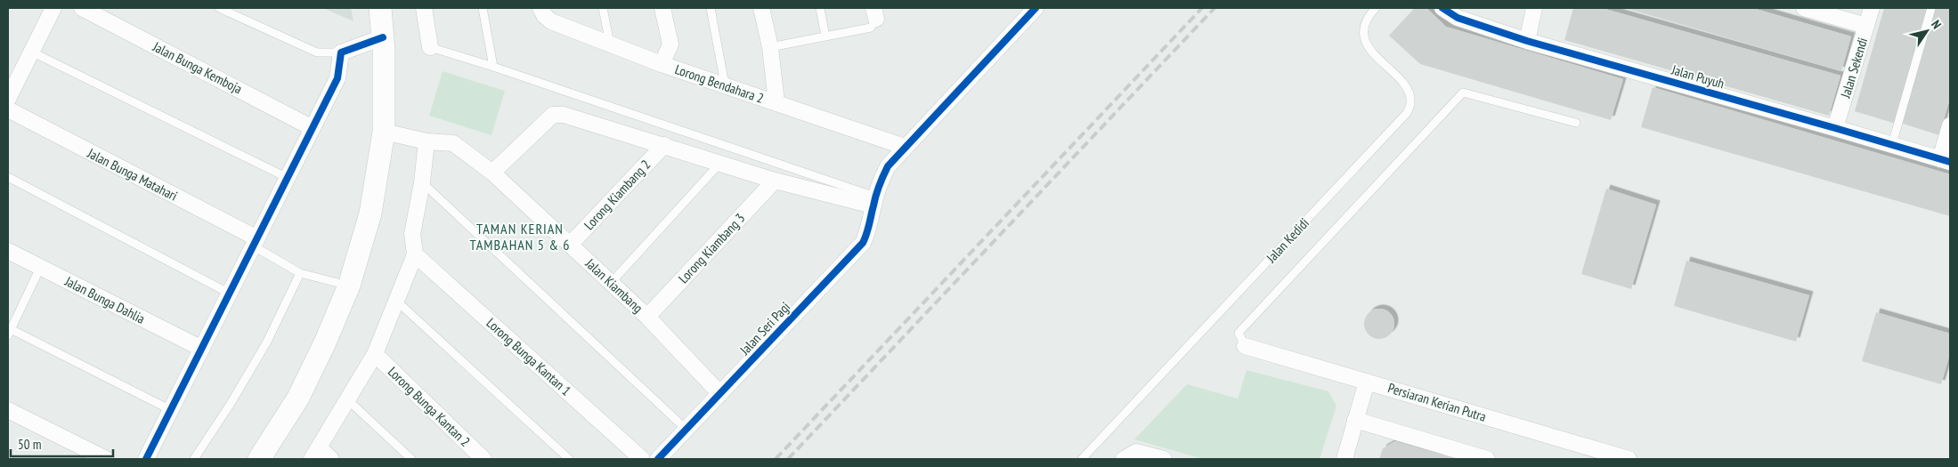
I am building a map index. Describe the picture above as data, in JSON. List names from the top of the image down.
{
  "streets": {
    "street": [
      "Jalan Bunga Kemboja",
      "Jalan Sekendi",
      "Jalan Puyuh",
      "Lorong Bendahara 2",
      "Jalan Bunga Matahari",
      "Lorong Kiambang 2",
      "Lorong Kiambang 3",
      "Jalan Kiambang",
      "Jalan Bunga Dahlia",
      "Jalan Seri Pagi",
      "Lorong Bunga Kantan 1",
      "Persiaran Kerian Putra",
      "Lorong Bunga Kantan 2"
    ],
    "lane": ["Jalan Kedidi"]
  },
  "crossings": [
    ["Jalan Sekendi", "Jalan Puyuh"],
    ["Lorong Bendahara 2", "Jalan Seri Pagi"],
    ["Lorong Kiambang 2", "Jalan Kiambang"],
    ["Lorong Kiambang 3", "Jalan Kiambang"],
    ["Jalan Kiambang", "Jalan Seri Pagi"]
  ],
  "districts": ["TAMAN KERIAN TAMBAHAN 5 & 6"],
  "scale_bar": "50 m",
  "north": "top right"
}
